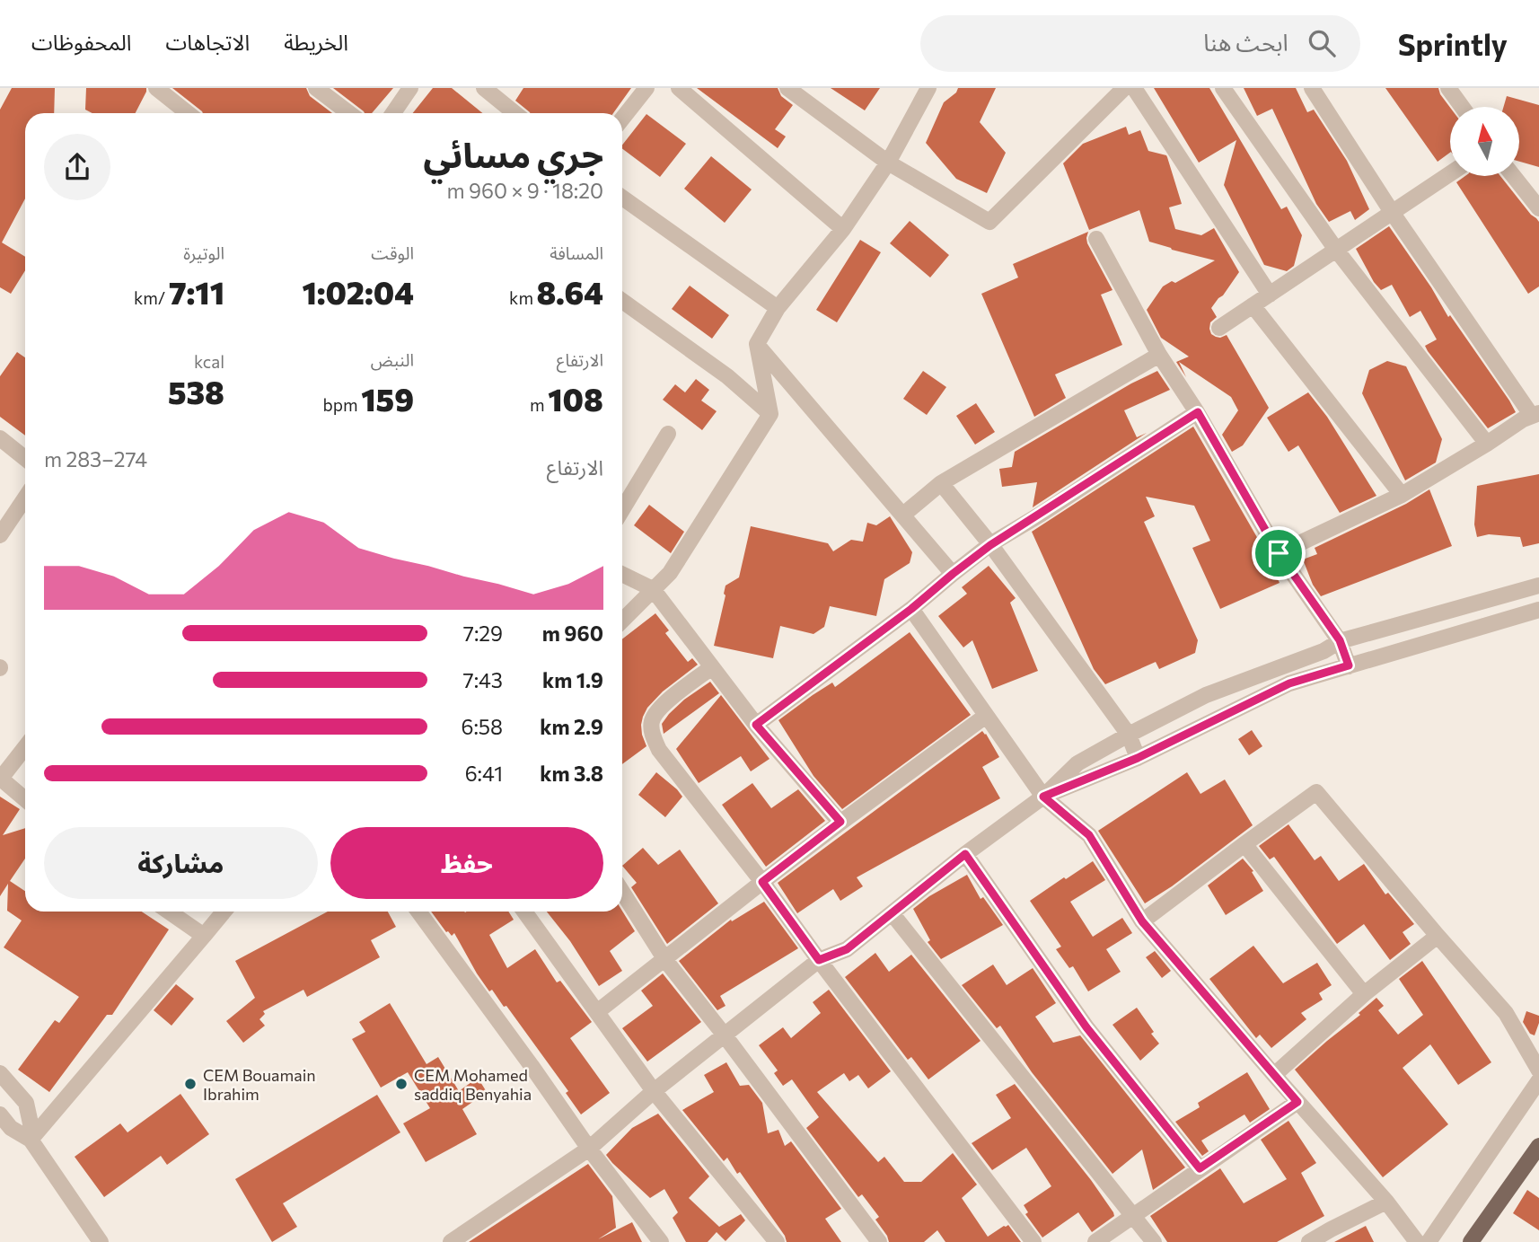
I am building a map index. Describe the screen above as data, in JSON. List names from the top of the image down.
{
  "places": ["CEM Bouamain Ibrahim", "CEM Mohamed saddiq Benyahia"],
  "north": "top",
  "page": {
    "header": "Sprintly",
    "search": "ابحث هنا",
    "nav": ["الخريطة", "الاتجاهات", "المحفوظات"],
    "heading": ["جري مسائي", "18:20 · 9 × 960 m"],
    "stats": [
      ["المسافة", "8.64 km"],
      ["الوقت", "1:02:04"],
      ["الوتيرة", "7:11 /km"],
      ["الارتفاع", "108 m"],
      ["النبض", "159 bpm"],
      ["kcal", "538"]
    ],
    "chart": ["الارتفاع", "274–283 m"],
    "list": [
      {
        "name": "960 m",
        "note": "7:29"
      },
      {
        "name": "1.9 km",
        "note": "7:43"
      },
      {
        "name": "2.9 km",
        "note": "6:58"
      },
      {
        "name": "3.8 km",
        "note": "6:41"
      }
    ],
    "buttons": ["حفظ", "مشاركة"]
  }
}
